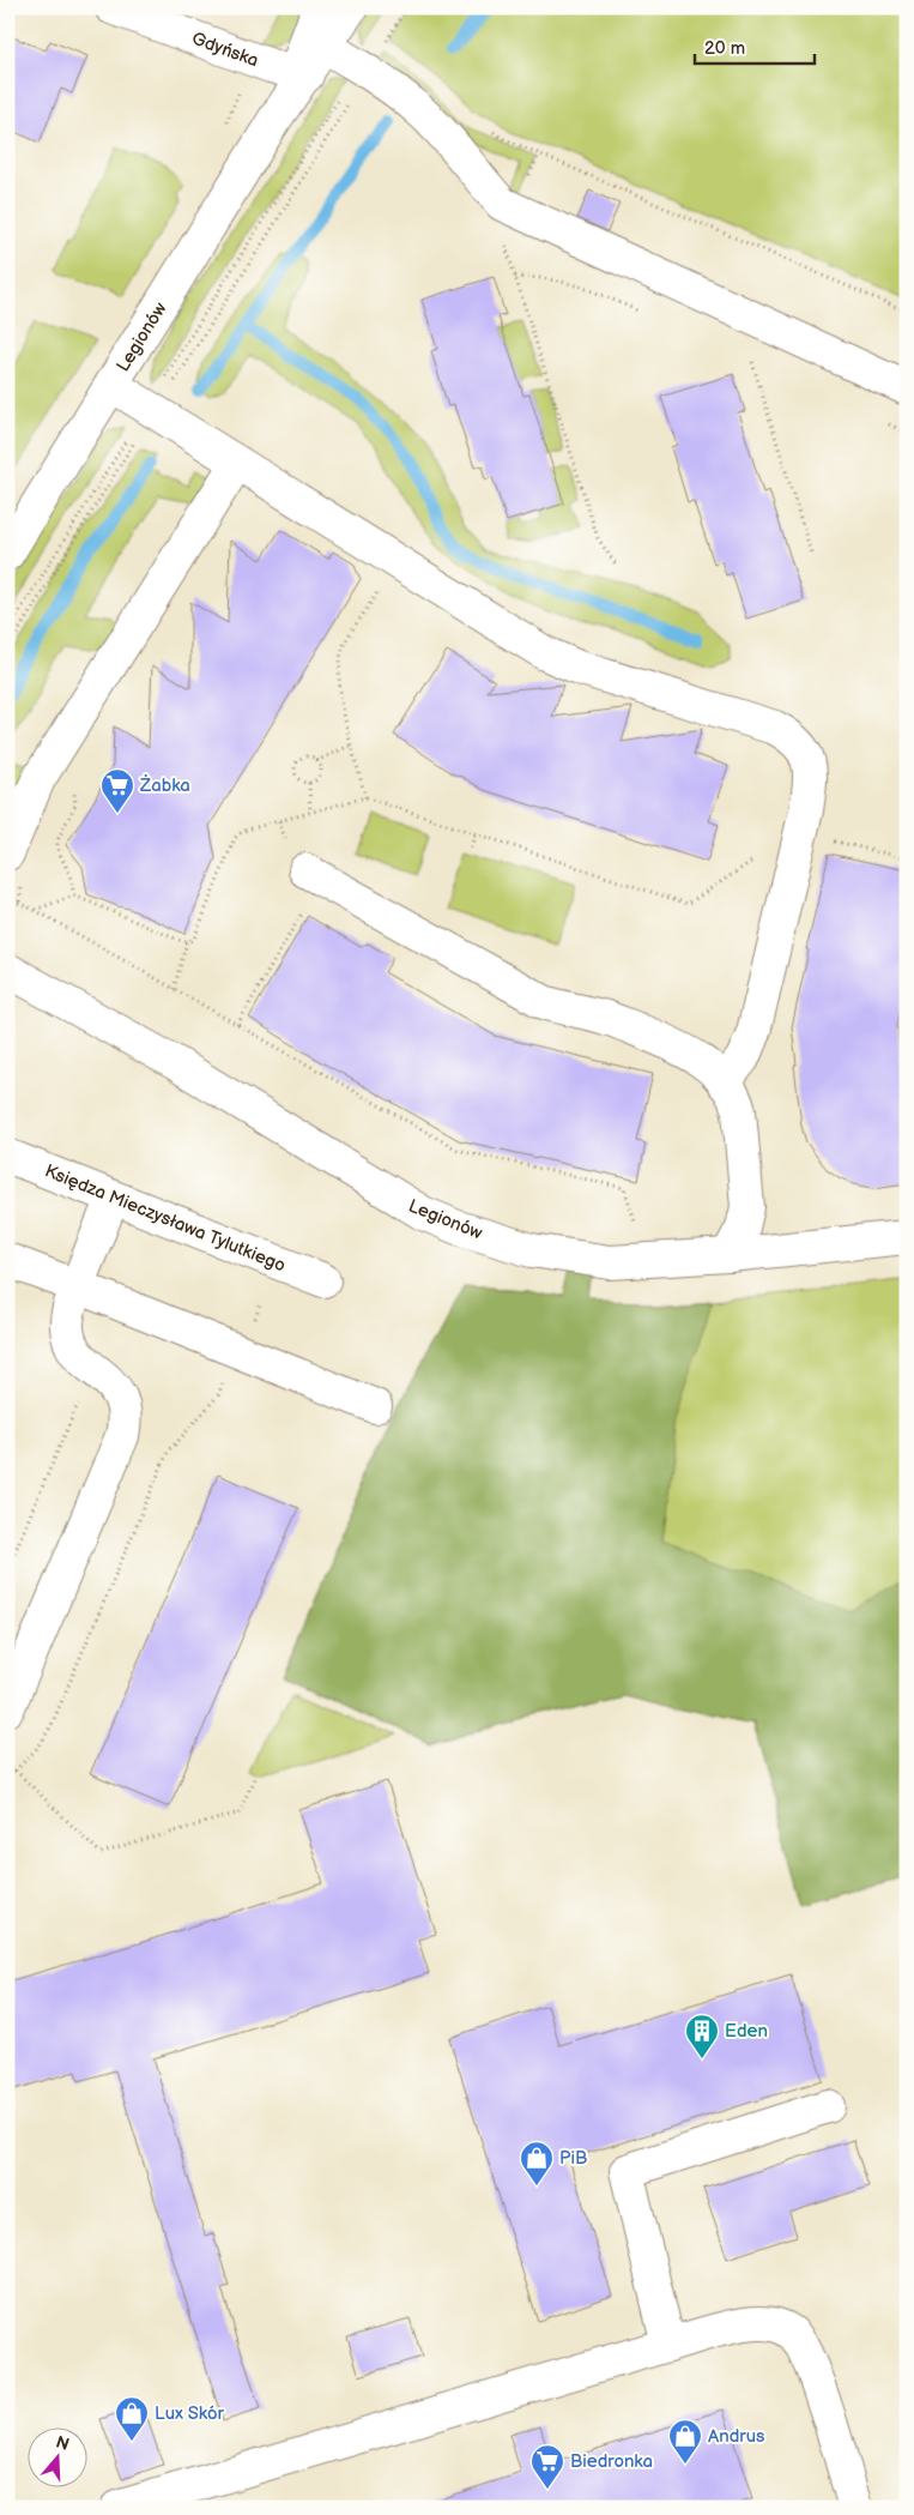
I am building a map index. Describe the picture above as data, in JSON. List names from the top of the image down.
{
  "streets": {
    "street": ["Gdyńska", "Legionów", "Księdza Mieczysława Tylutkiego"]
  },
  "crossings": [
    ["Gdyńska", "Legionów"]
  ],
  "places": {
    "supermarket": ["Żabka", "Biedronka"],
    "building": ["Eden"],
    "shop": ["PiB", "Lux Skór", "Andrus"]
  },
  "scale_bar": "20 m",
  "north": "top"
}
